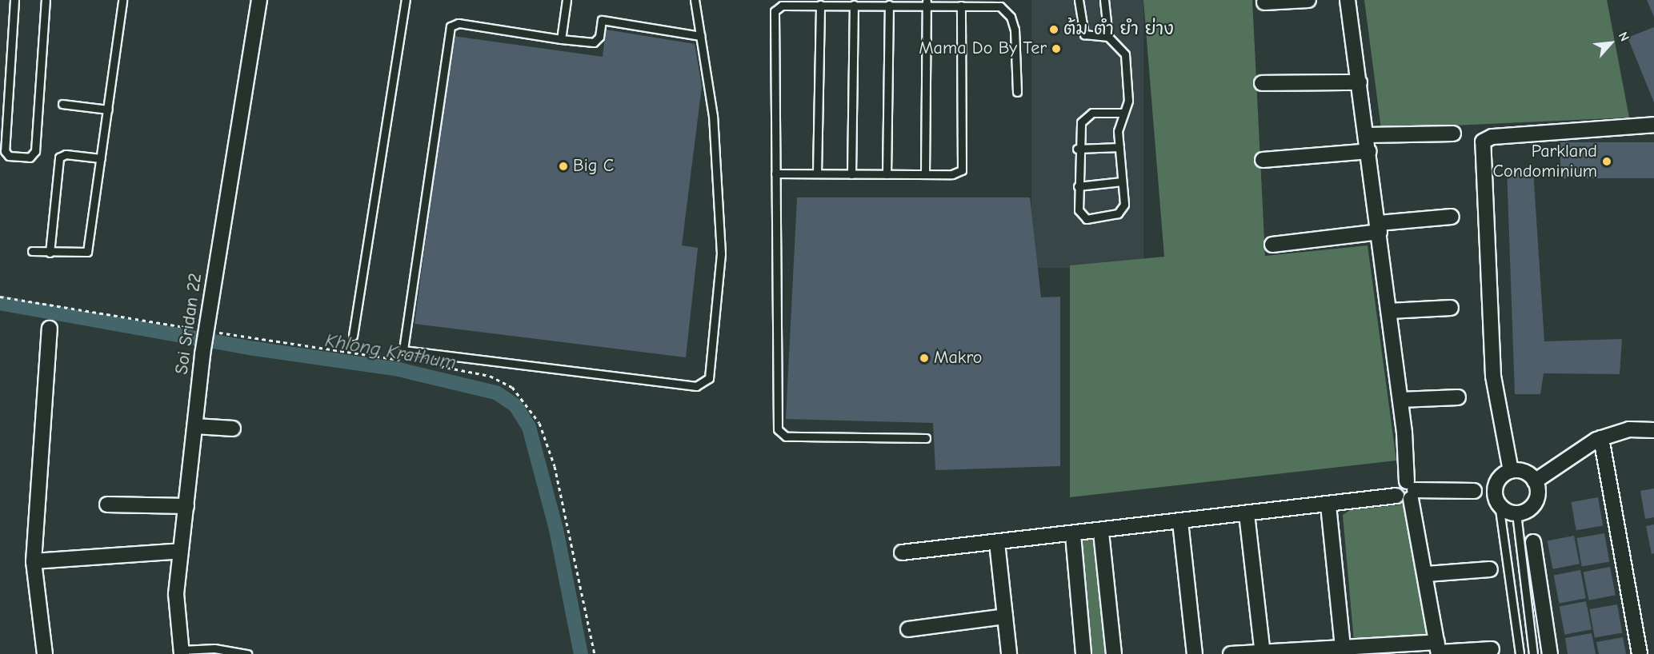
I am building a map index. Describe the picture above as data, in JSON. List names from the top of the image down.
{
  "streets": {
    "street": ["Soi Sridan 22"]
  },
  "water": ["Khlong Krathum"],
  "places": [
    "ต้ม ตำ ยำ ย่าง",
    "Mama Do By Ter",
    "Parkland Condominium",
    "Big C",
    "Makro"
  ],
  "north": "top right"
}
